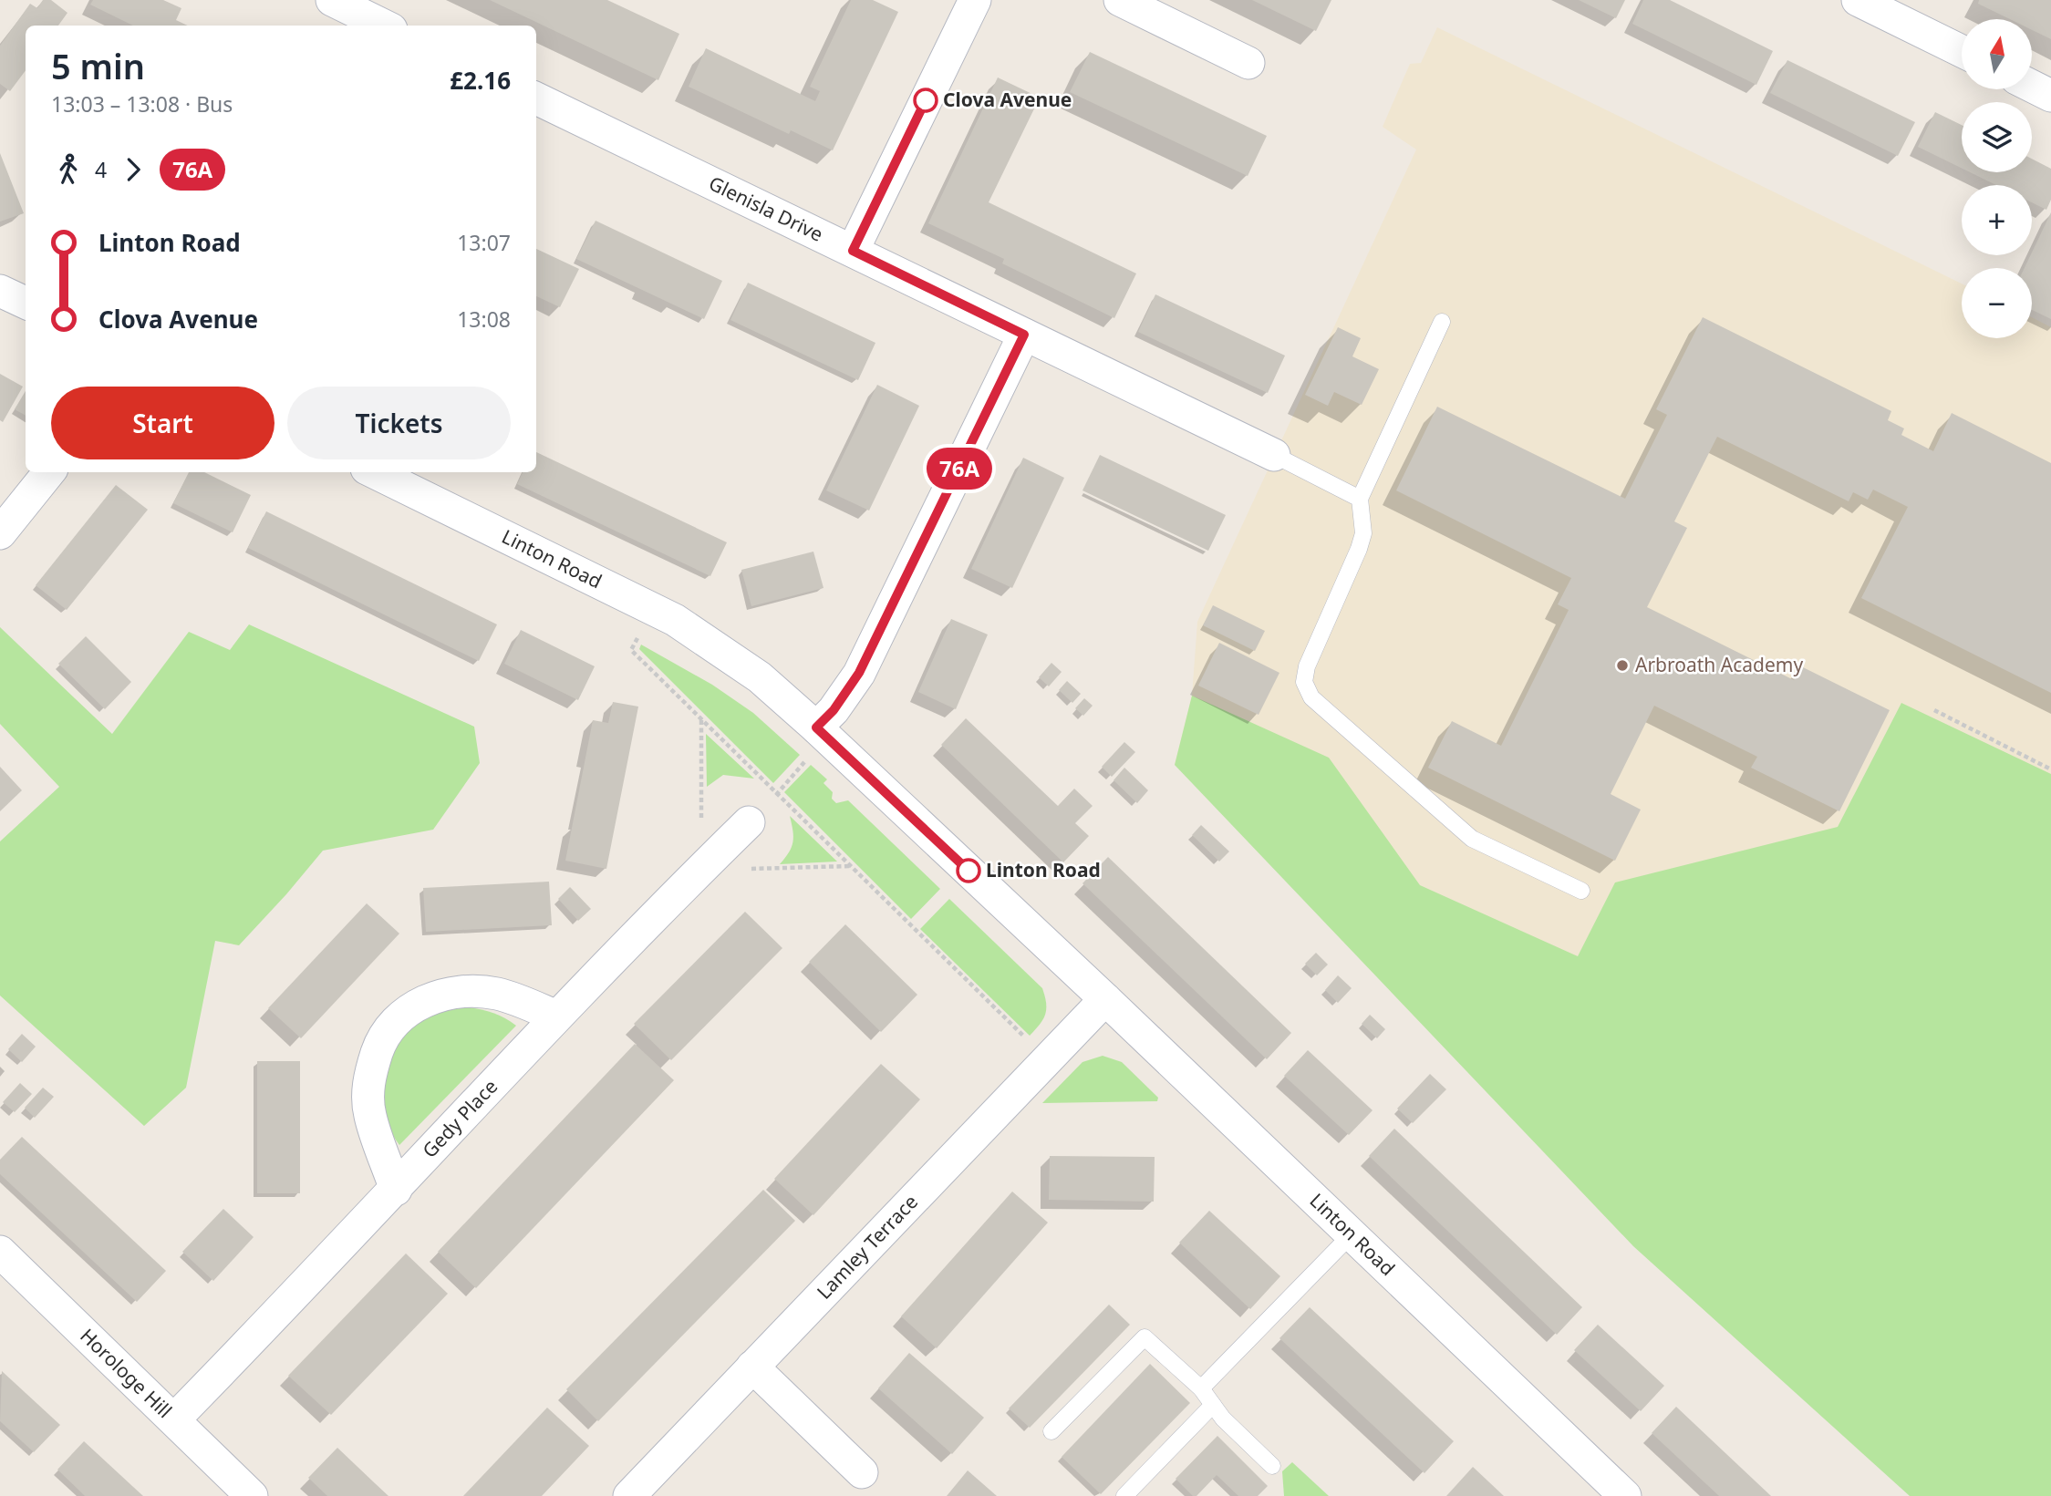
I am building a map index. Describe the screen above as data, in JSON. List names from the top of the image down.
{
  "streets": {
    "street": [
      "Glenisla Drive",
      "Linton Road",
      "Gedy Place",
      "Lamley Terrace",
      "Horologe Hill"
    ]
  },
  "crossings": [
    ["Linton Road", "Lamley Terrace"],
    ["Gedy Place", "Horologe Hill"]
  ],
  "places": ["Clova Avenue", "Arbroath Academy", "Linton Road"],
  "lines": ["bus line 76A"],
  "north": "top",
  "page": {
    "on_map": "76A",
    "map_buttons": ["+", "−"],
    "heading": ["5 min", "13:03 – 13:08 · Bus", "£2.16"],
    "legs": ["4", "76A"],
    "list": [
      {
        "name": "Linton Road",
        "value": "13:07"
      },
      {
        "name": "Clova Avenue",
        "value": "13:08"
      }
    ],
    "buttons": ["Start", "Tickets"]
  }
}
